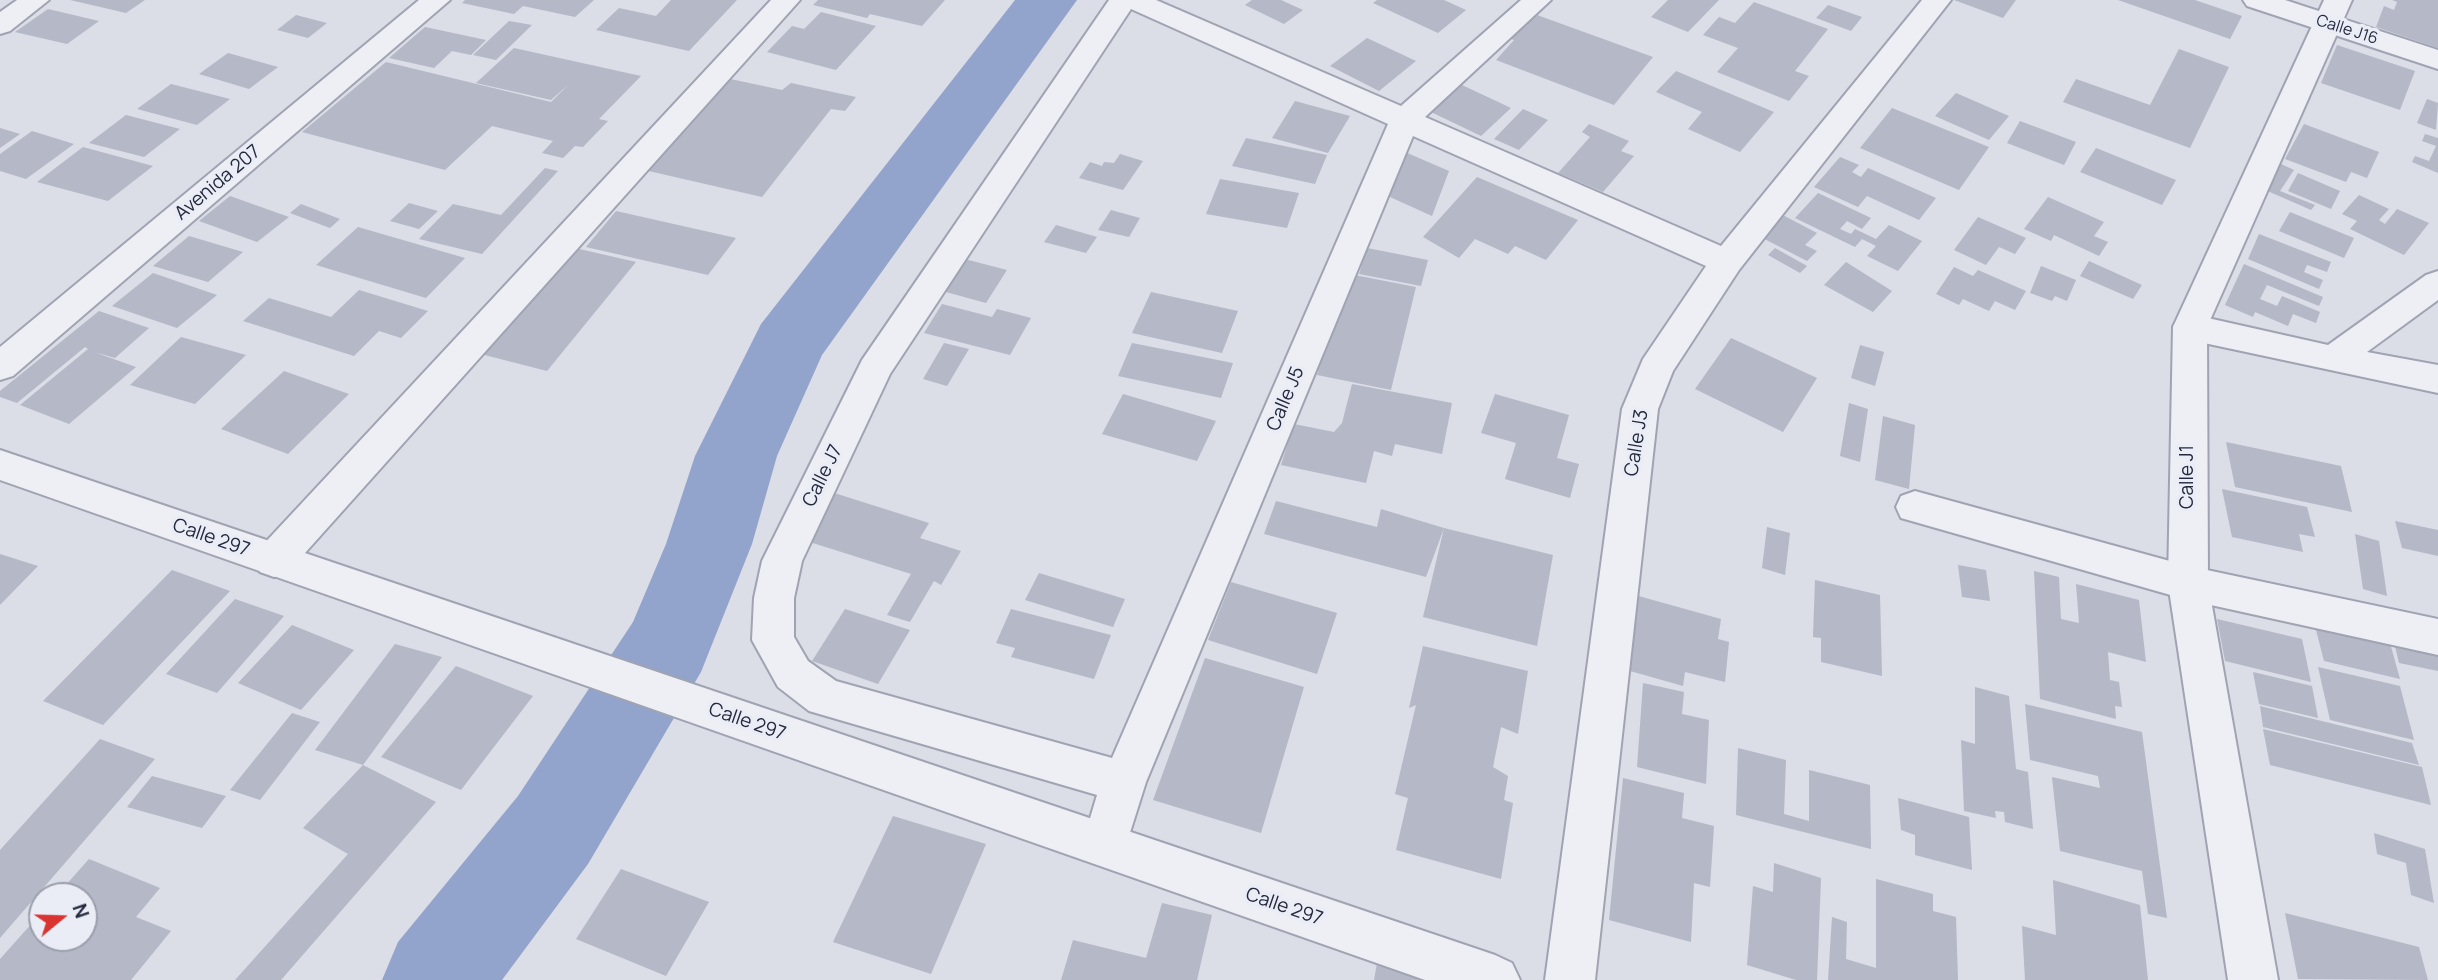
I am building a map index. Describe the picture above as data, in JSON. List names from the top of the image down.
{
  "streets": {
    "street": [
      "Calle J16",
      "Avenida 207",
      "Calle J5",
      "Calle J3",
      "Calle J7",
      "Calle J1",
      "Calle 297"
    ]
  },
  "crossings": [
    ["Calle J16", "Calle J1"],
    ["Calle J5", "Calle J7"],
    ["Calle J5", "Calle 297"]
  ],
  "north": "right"
}
